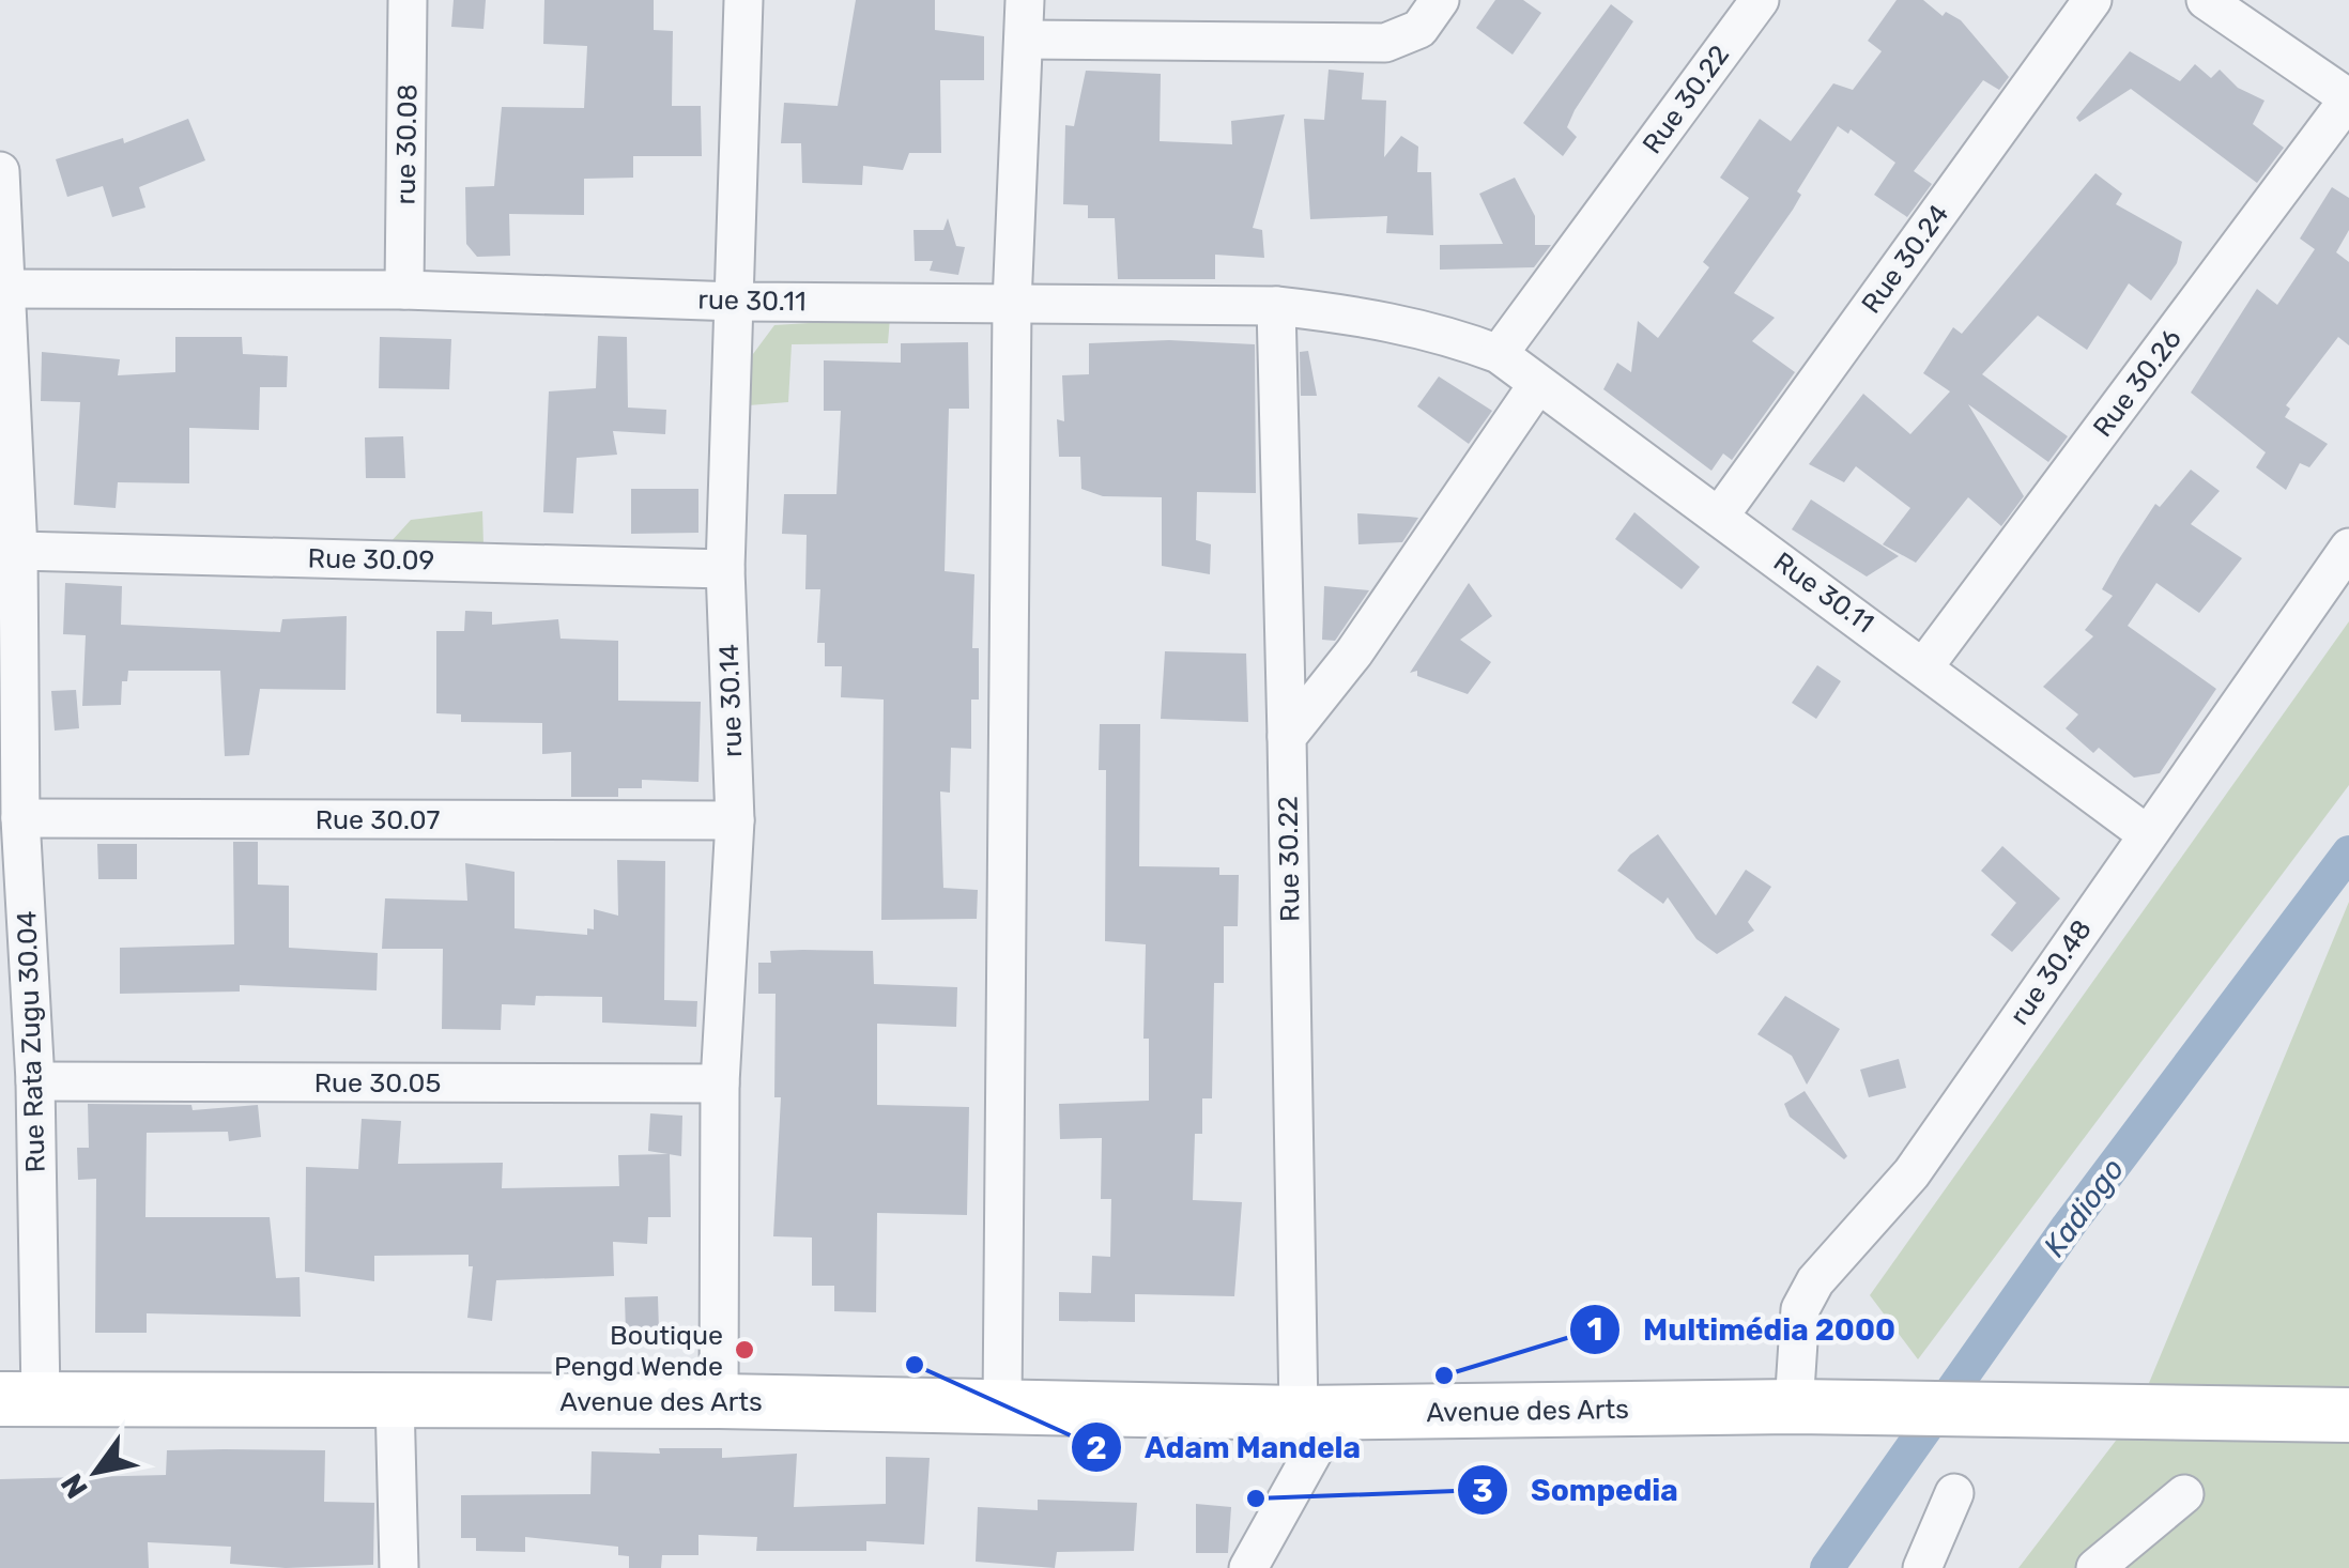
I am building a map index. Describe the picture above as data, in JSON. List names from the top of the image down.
{
  "streets": {
    "street": [
      "Rue 30.22",
      "rue 30.08",
      "Rue 30.24",
      "rue 30.11",
      "Rue 30.26",
      "Rue 30.09",
      "Rue 30.11",
      "rue 30.14",
      "Rue 30.07",
      "rue 30.48",
      "Rue Rata Zugu 30.04",
      "Rue 30.05",
      "Avenue des Arts"
    ]
  },
  "crossings": [
    ["Rue 30.22", "rue 30.11"],
    ["Rue 30.22", "Rue 30.11"],
    ["Rue 30.22", "Avenue des Arts"],
    ["rue 30.08", "rue 30.11"],
    ["Rue 30.24", "Rue 30.11"],
    ["rue 30.11", "Rue 30.11"],
    ["rue 30.11", "rue 30.14"],
    ["rue 30.11", "Rue Rata Zugu 30.04"],
    ["Rue 30.26", "Rue 30.11"],
    ["Rue 30.09", "rue 30.14"],
    ["Rue 30.09", "Rue Rata Zugu 30.04"],
    ["Rue 30.11", "rue 30.48"],
    ["rue 30.14", "Rue 30.07"],
    ["rue 30.14", "Rue 30.05"],
    ["rue 30.14", "Avenue des Arts"],
    ["Rue 30.07", "Rue Rata Zugu 30.04"],
    ["rue 30.48", "Avenue des Arts"],
    ["Rue Rata Zugu 30.04", "Rue 30.05"],
    ["Rue Rata Zugu 30.04", "Avenue des Arts"]
  ],
  "water": ["Kadiogo"],
  "places": [
    "Boutique Pengd Wende",
    "Adam Mandela",
    "Multimédia 2000",
    "Sompedia"
  ],
  "north": "bottom left"
}
